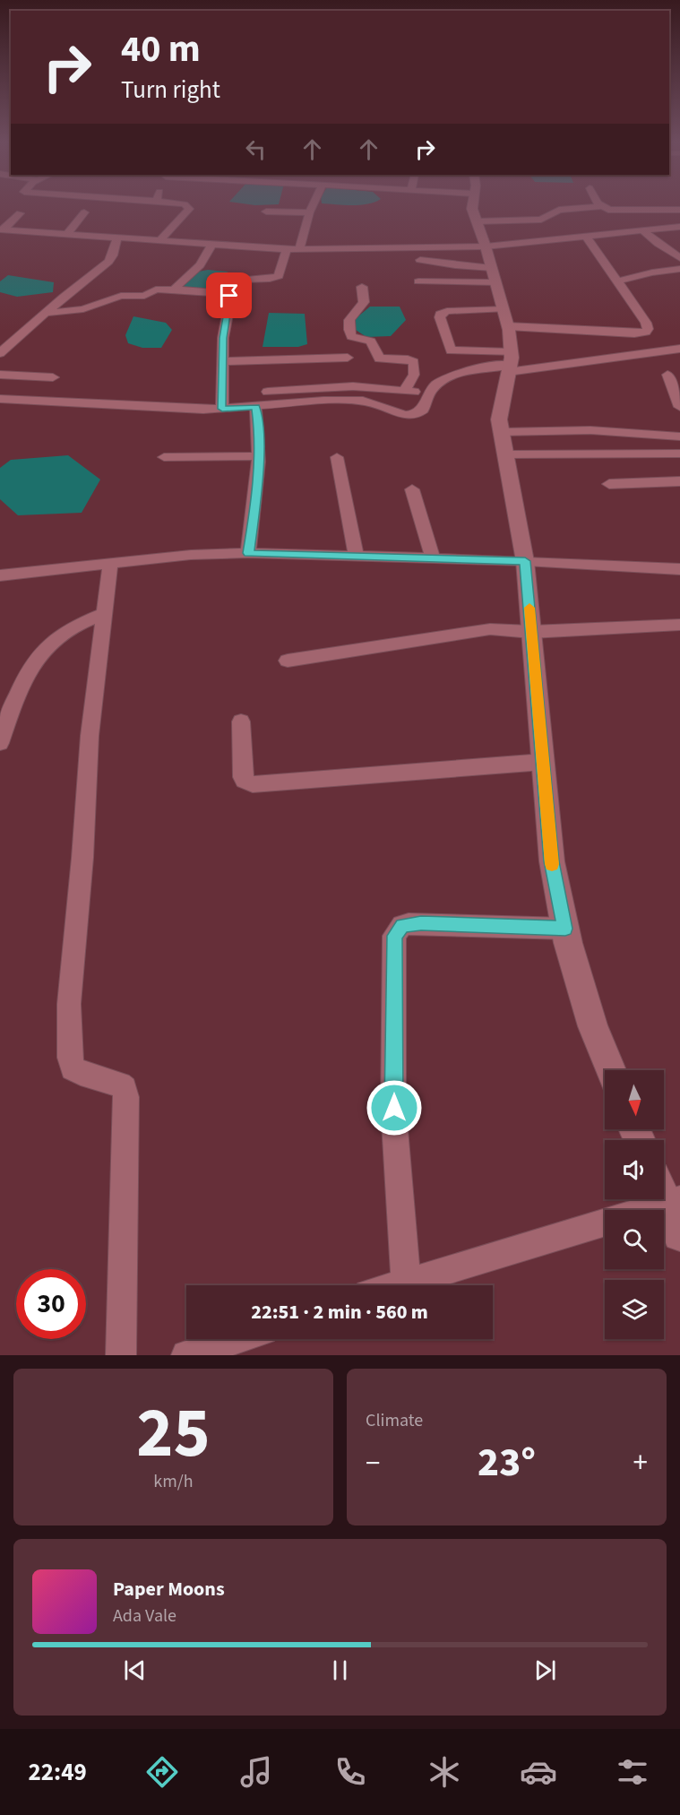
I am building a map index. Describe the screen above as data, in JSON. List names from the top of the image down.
{
  "north": "bottom",
  "page": {
    "turn": ["40 m", "Turn right"],
    "limit": "30",
    "trip": "22:51 · 2 min · 560 m",
    "tile": [
      ["25", "km/h"],
      "Climate"
    ],
    "heat": ["−", "23°", "+"],
    "song": ["Paper Moons", "Ada Vale"],
    "tabs": "22:49"
  }
}
